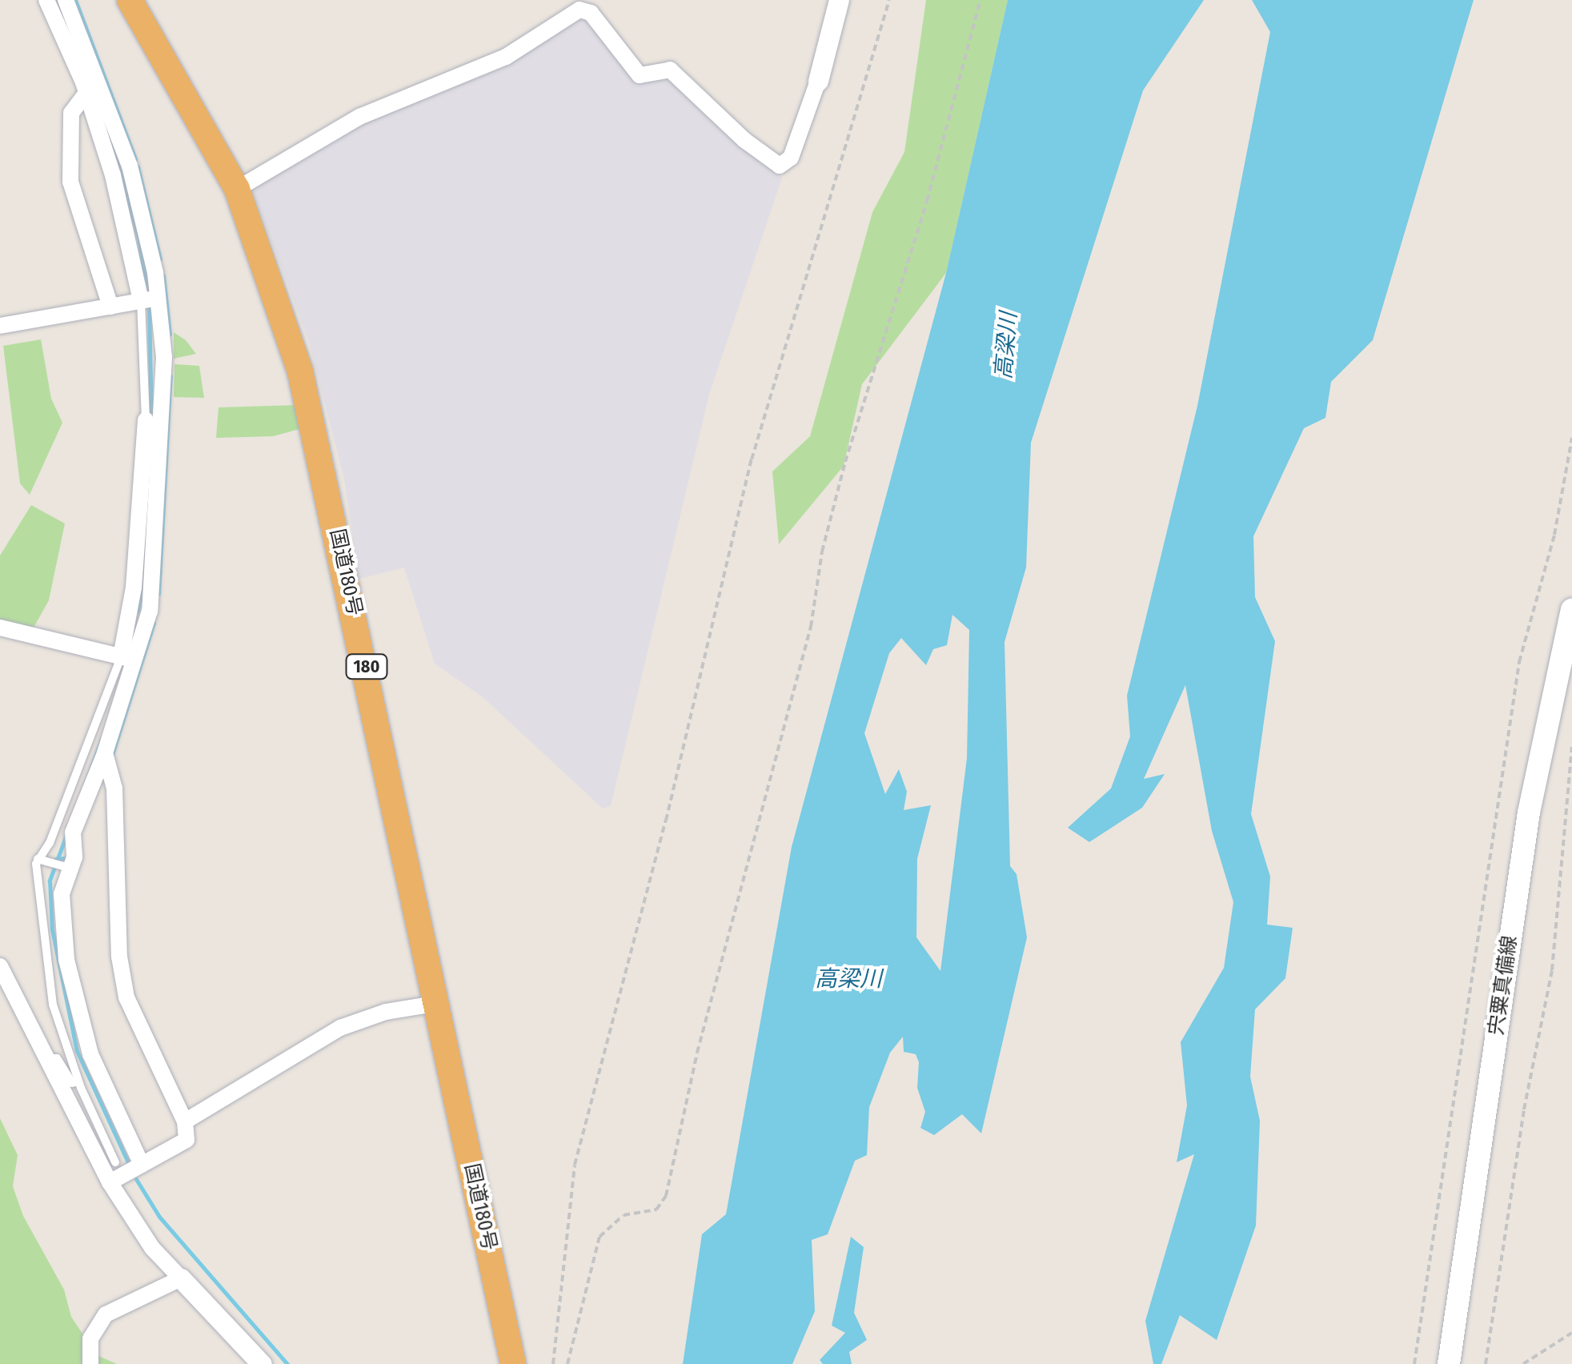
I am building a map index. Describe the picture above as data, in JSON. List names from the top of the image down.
{
  "streets": {
    "highway": ["国道180号", "180"],
    "main road": ["宍粟真備線"]
  },
  "water": ["高梁川"]
}
